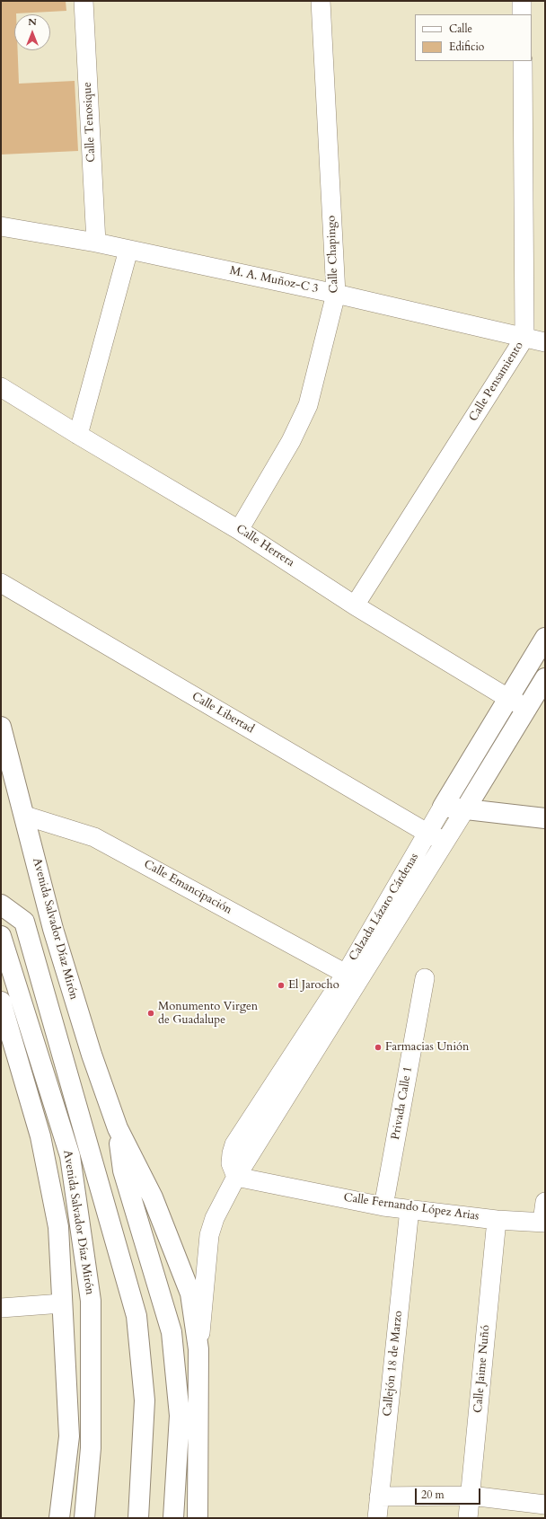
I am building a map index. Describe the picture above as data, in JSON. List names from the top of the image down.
{
  "streets": {
    "main road": ["Calzada Lázaro Cárdenas", "Avenida Salvador Díaz Mirón"],
    "street": [
      "Calle Tenosique",
      "Calle Chapingo",
      "M. A. Muñoz-C 3",
      "Calle Pensamiento",
      "Calle Herrera",
      "Calle Libertad",
      "Calle Emancipación",
      "Privada Calle 1",
      "Calle Fernando López Arias",
      "Callejón 18 de Marzo",
      "Calle Jaime Nuñó"
    ]
  },
  "crossings": [
    ["Calle Tenosique", "M. A. Muñoz-C 3"],
    ["Calle Chapingo", "M. A. Muñoz-C 3"],
    ["Calle Chapingo", "Calle Herrera"],
    ["M. A. Muñoz-C 3", "Calle Pensamiento"],
    ["Calle Pensamiento", "Calle Herrera"],
    ["Calle Herrera", "Calzada Lázaro Cárdenas"],
    ["Calle Libertad", "Calzada Lázaro Cárdenas"],
    ["Calle Emancipación", "Calzada Lázaro Cárdenas"],
    ["Calle Emancipación", "Avenida Salvador Díaz Mirón"],
    ["Calzada Lázaro Cárdenas", "Avenida Salvador Díaz Mirón"],
    ["Calzada Lázaro Cárdenas", "Calle Fernando López Arias"],
    ["Privada Calle 1", "Calle Fernando López Arias"],
    ["Calle Fernando López Arias", "Callejón 18 de Marzo"],
    ["Calle Fernando López Arias", "Calle Jaime Nuñó"]
  ],
  "places": ["El Jarocho", "Monumento Virgen de Guadalupe", "Farmacias Unión"],
  "legend": ["Calle", "Edificio"],
  "scale_bar": "20 m",
  "north": "top"
}
